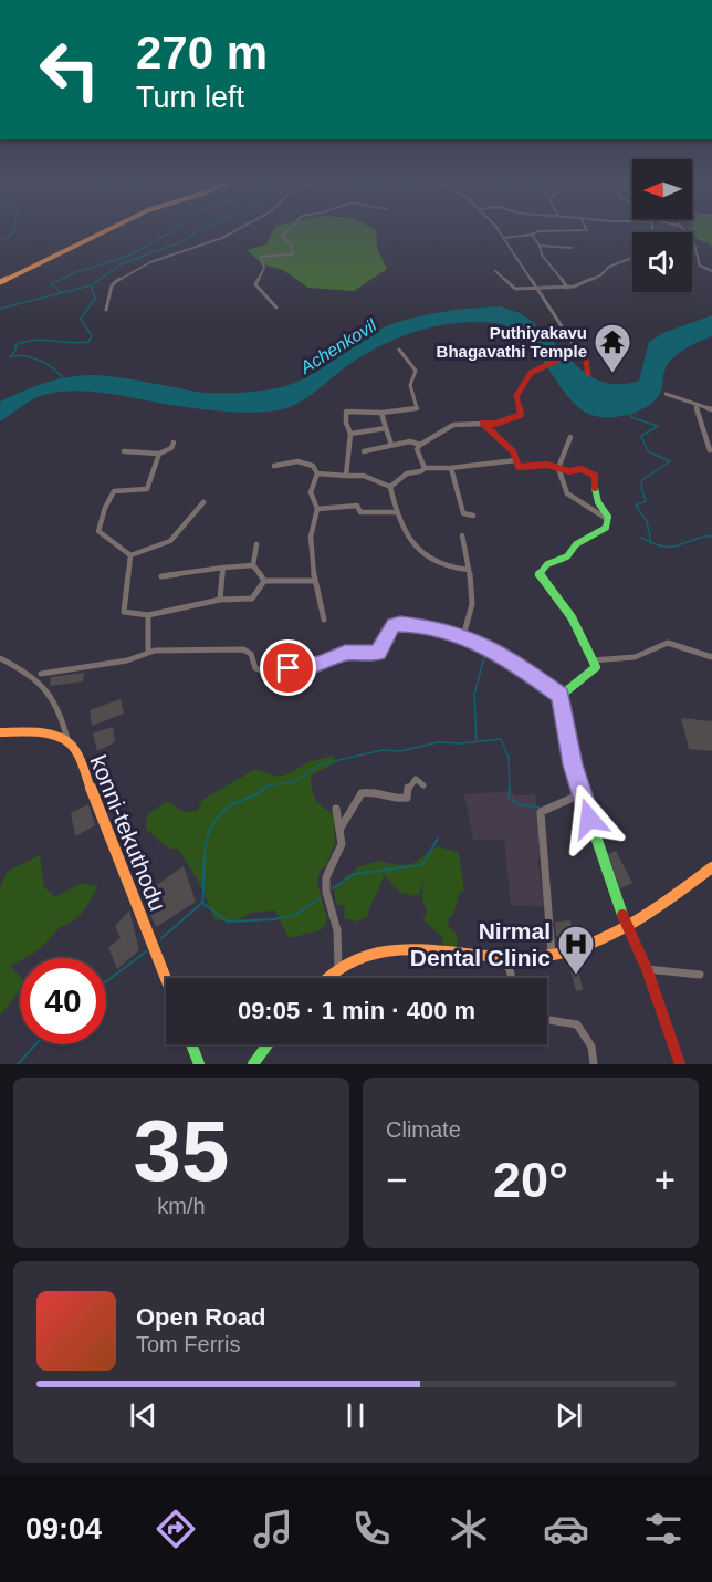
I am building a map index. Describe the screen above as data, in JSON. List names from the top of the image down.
{
  "streets": {
    "main road": ["konni-tekuthodu"]
  },
  "water": ["Achenkovil"],
  "places": {
    "temple": ["Puthiyakavu Bhagavathi Temple"],
    "hospital": ["Nirmal Dental Clinic"]
  },
  "north": "left",
  "page": {
    "turn": ["270 m", "Turn left"],
    "limit": "40",
    "trip": "09:05 · 1 min · 400 m",
    "tile": [
      ["35", "km/h"],
      "Climate"
    ],
    "heat": ["−", "20°", "+"],
    "song": ["Open Road", "Tom Ferris"],
    "tabs": "09:04"
  }
}
